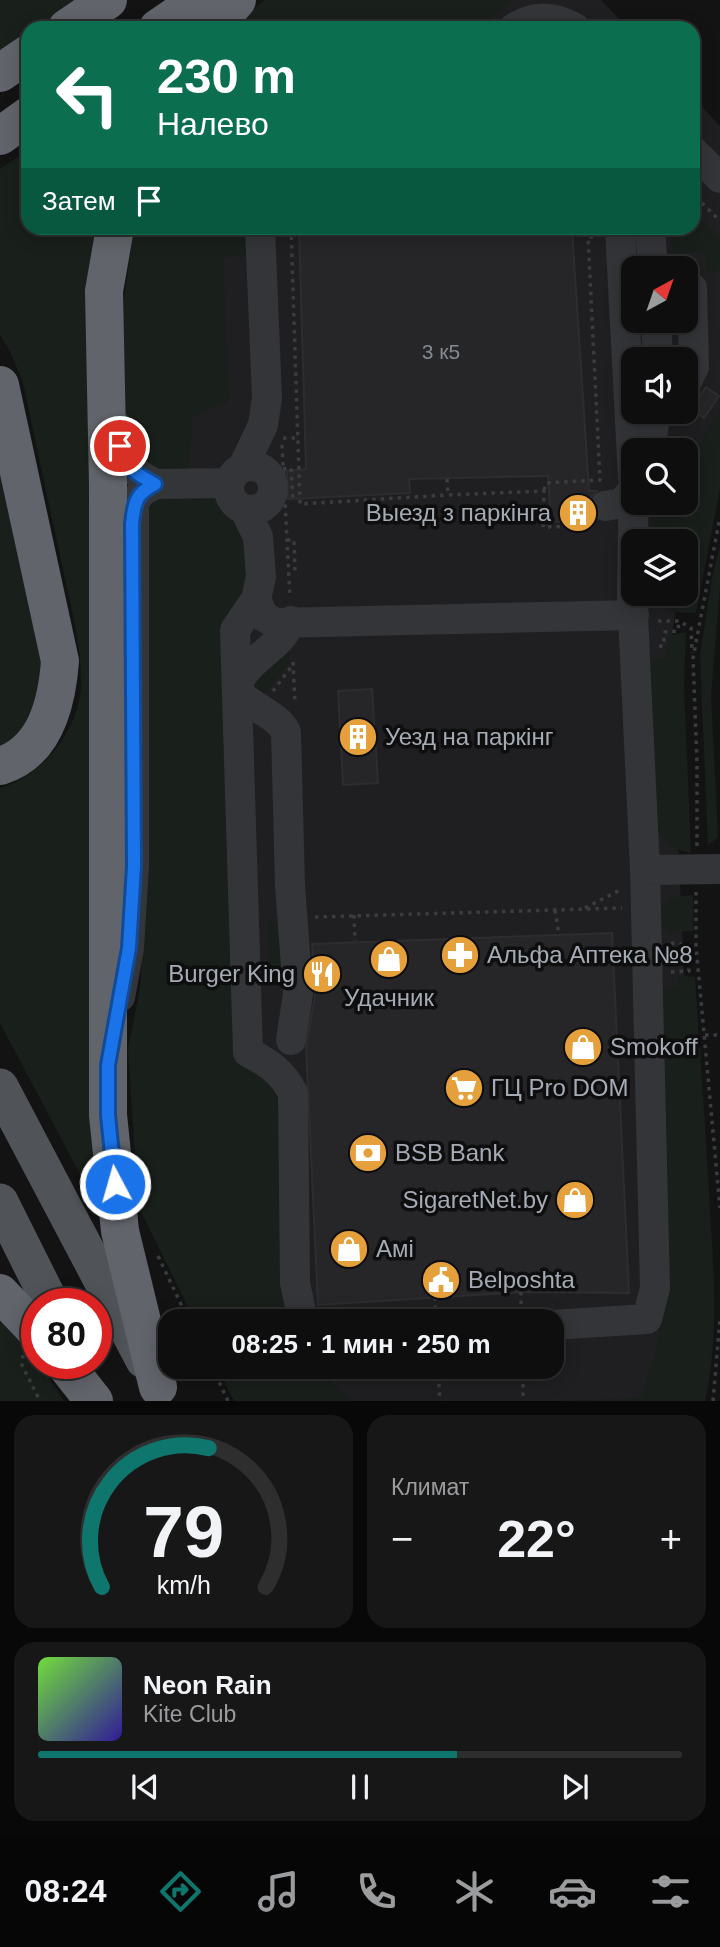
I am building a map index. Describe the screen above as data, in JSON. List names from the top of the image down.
{
  "places": {
    "building": ["Выезд з паркінга", "Уезд на паркінг"],
    "pharmacy": ["Альфа Аптека №8"],
    "shop": [
      "Удачник",
      "Smokoff",
      "SigaretNet.by",
      "Амі"
    ],
    "restaurant": ["Burger King"],
    "supermarket": ["ГЦ Pro DOM"],
    "bank": ["BSB Bank"],
    "public building": ["Belposhta"]
  },
  "house_numbers": ["3 к5"],
  "north": "top right",
  "page": {
    "turn": ["230 m", "Налево"],
    "then": "Затем",
    "limit": "80",
    "trip": "08:25 · 1 мин · 250 m",
    "tile": "Климат",
    "heat": ["−", "22°", "+"],
    "song": ["Neon Rain", "Kite Club"],
    "tabs": "08:24",
    "gauge": ["79", "km/h"]
  }
}
